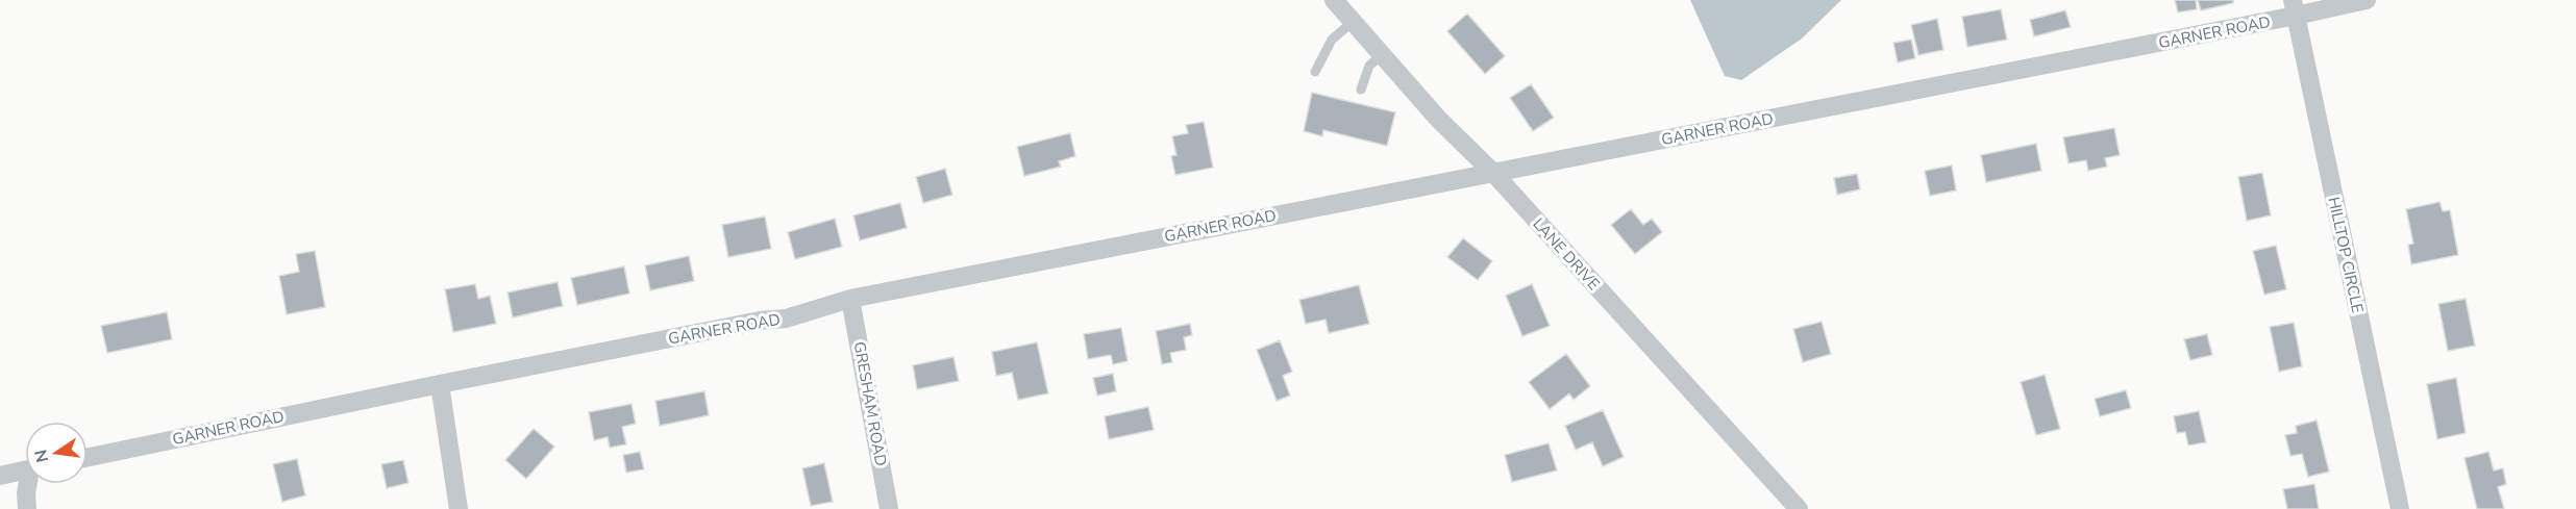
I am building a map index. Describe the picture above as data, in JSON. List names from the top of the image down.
{
  "streets": {
    "street": [
      "GARNER ROAD",
      "LANE DRIVE",
      "HILLTOP CIRCLE",
      "GRESHAM ROAD"
    ]
  },
  "crossings": [
    ["GARNER ROAD", "LANE DRIVE"],
    ["GARNER ROAD", "HILLTOP CIRCLE"],
    ["GARNER ROAD", "GRESHAM ROAD"]
  ],
  "north": "left"
}
